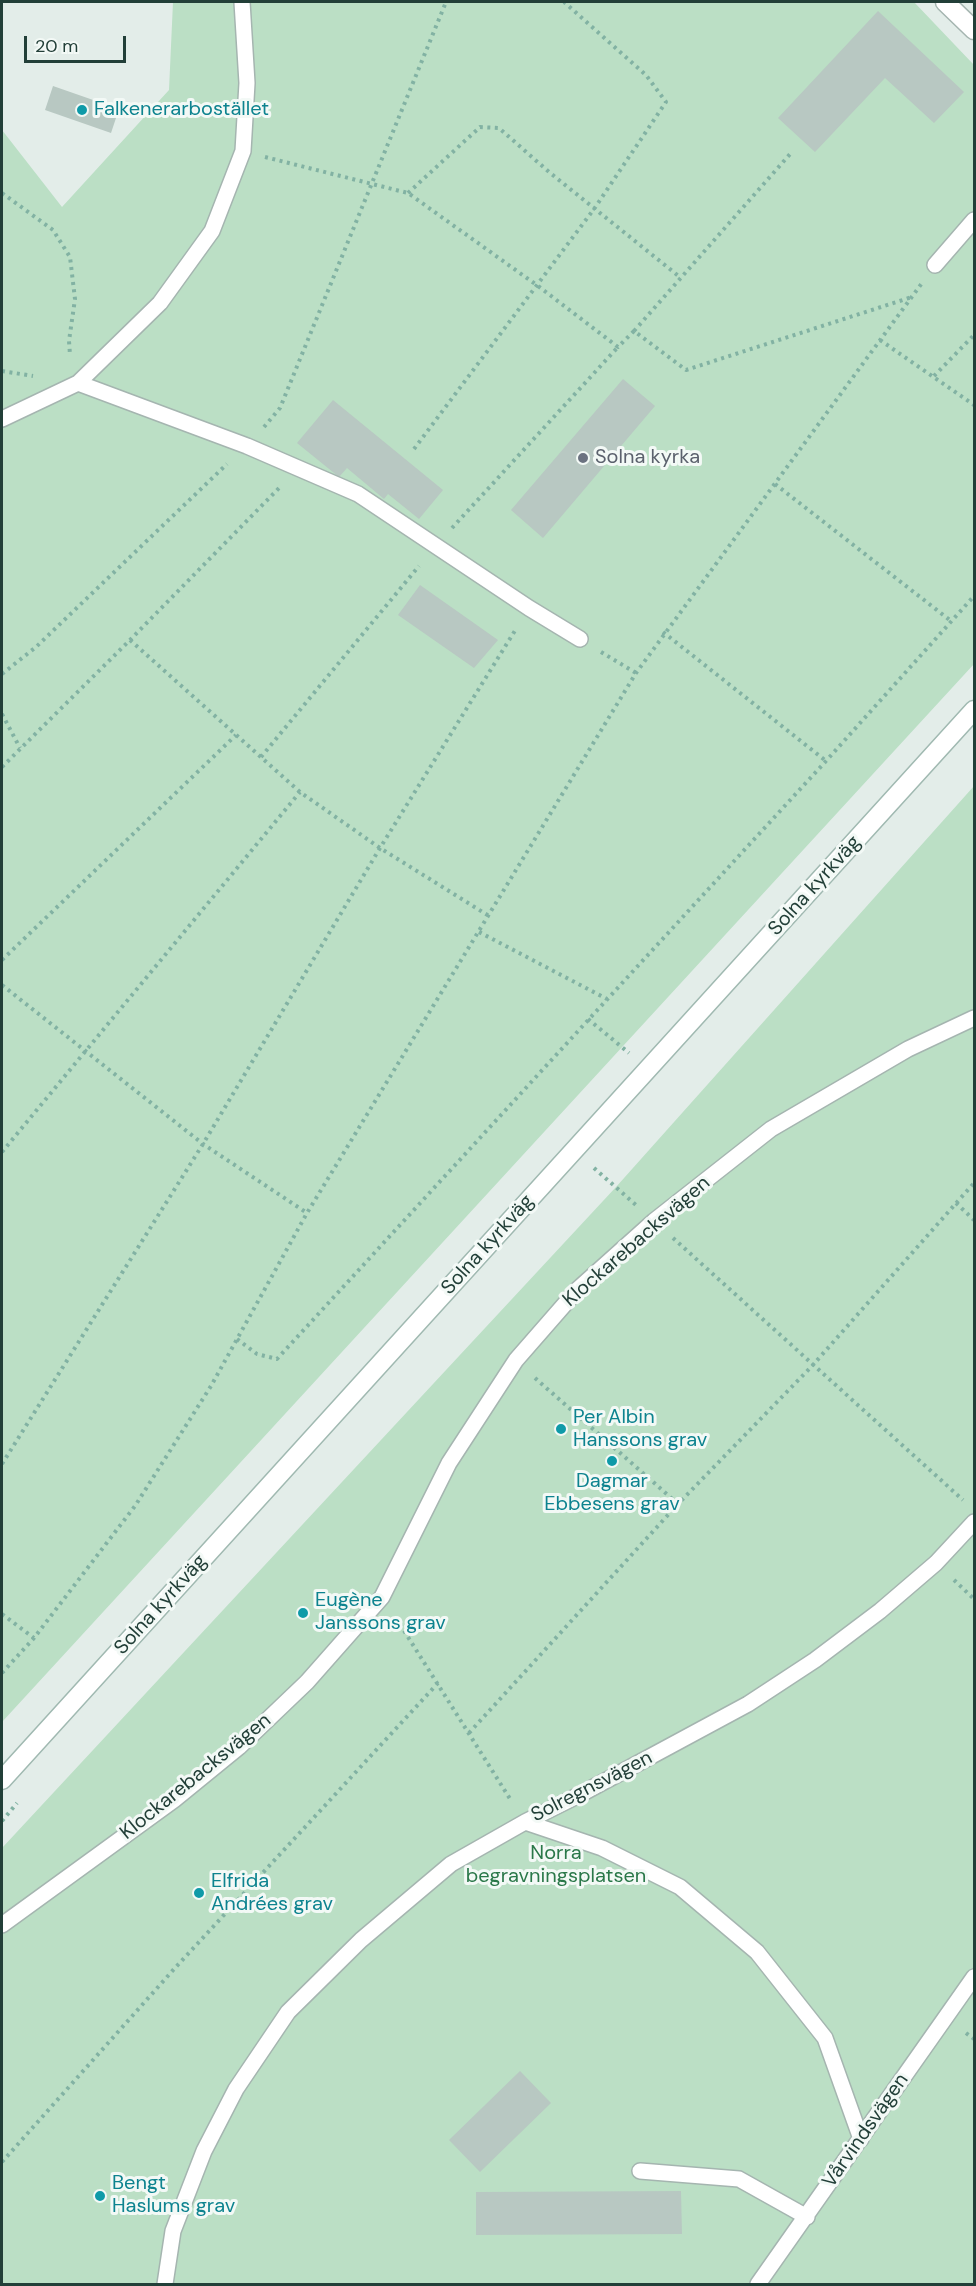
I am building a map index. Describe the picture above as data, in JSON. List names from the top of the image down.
{
  "streets": {
    "street": ["Solna kyrkväg"],
    "lane": ["Klockarebacksvägen", "Solregnsvägen", "Vårvindsvägen"]
  },
  "parks": ["Norra begravningsplatsen"],
  "places": [
    "Falkenerarbostället",
    "Solna kyrka",
    "Per Albin Hanssons grav",
    "Dagmar Ebbesens grav",
    "Eugène Janssons grav",
    "Elfrida Andrées grav",
    "Bengt Haslums grav"
  ],
  "scale_bar": "20 m"
}
